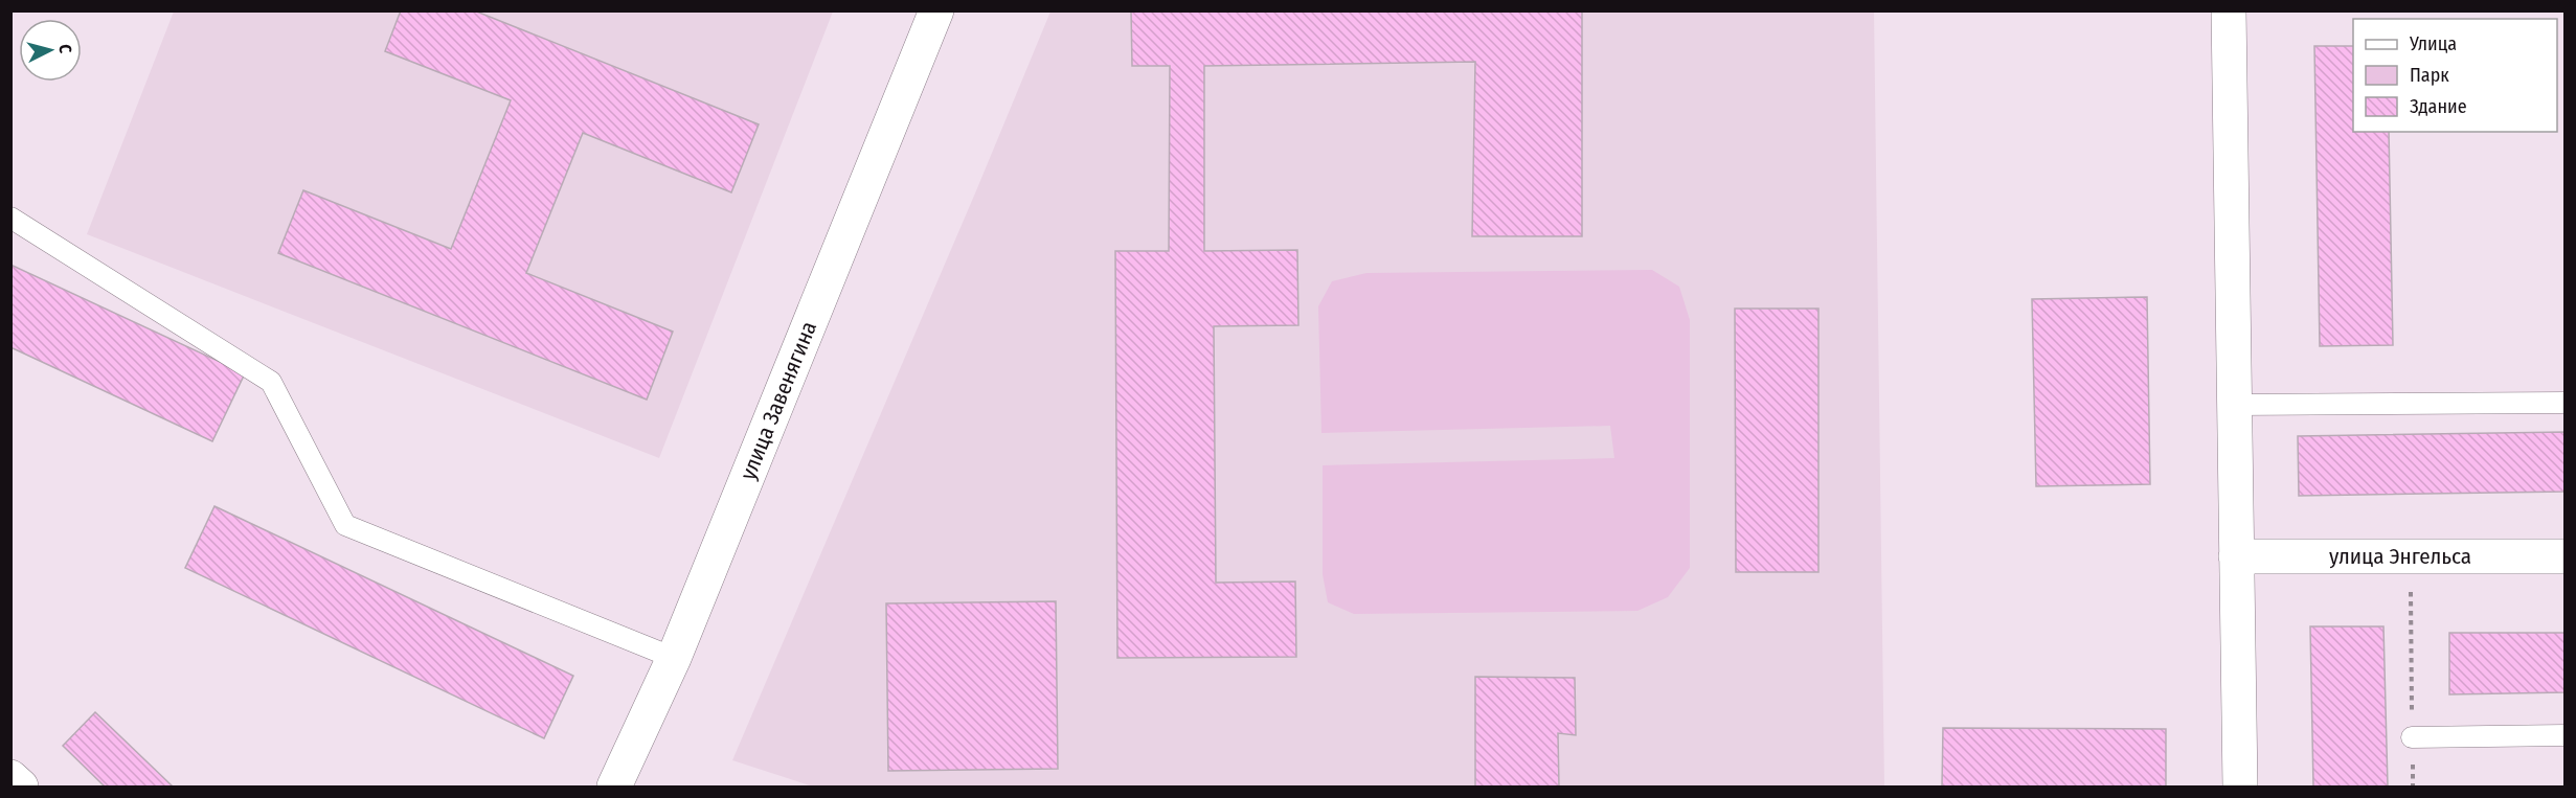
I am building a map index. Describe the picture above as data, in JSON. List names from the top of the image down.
{
  "streets": {
    "street": ["улица Завенягина", "улица Энгельса"]
  },
  "legend": ["Улица", "Парк", "Здание"],
  "north": "right"
}
